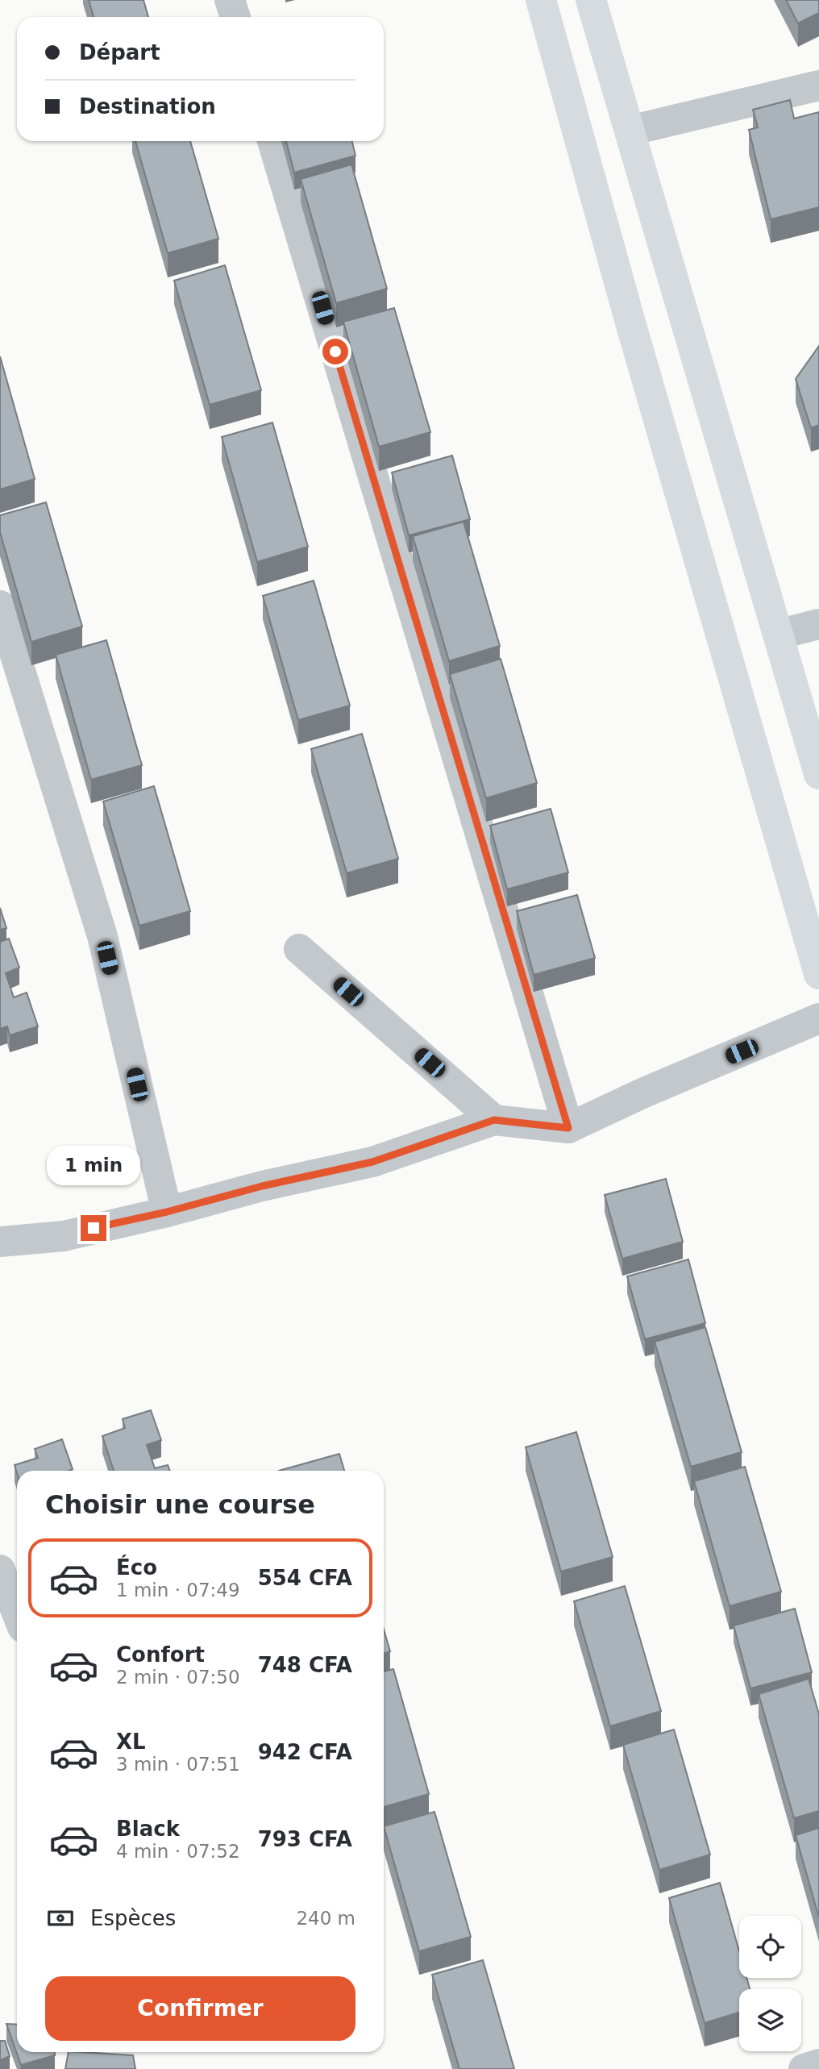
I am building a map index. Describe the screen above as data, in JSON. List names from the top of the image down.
{
  "page": {
    "banner": ["Départ", "Destination"],
    "bubble": "1 min",
    "heading": "Choisir une course",
    "list": [
      {
        "name": "Éco",
        "note": "1 min · 07:49",
        "value": "554 CFA"
      },
      {
        "name": "Confort",
        "note": "2 min · 07:50",
        "value": "748 CFA"
      },
      {
        "name": "XL",
        "note": "3 min · 07:51",
        "value": "942 CFA"
      },
      {
        "name": "Black",
        "note": "4 min · 07:52",
        "value": "793 CFA"
      }
    ],
    "pay": ["Espèces", "240 m"],
    "buttons": "Confirmer"
  }
}
